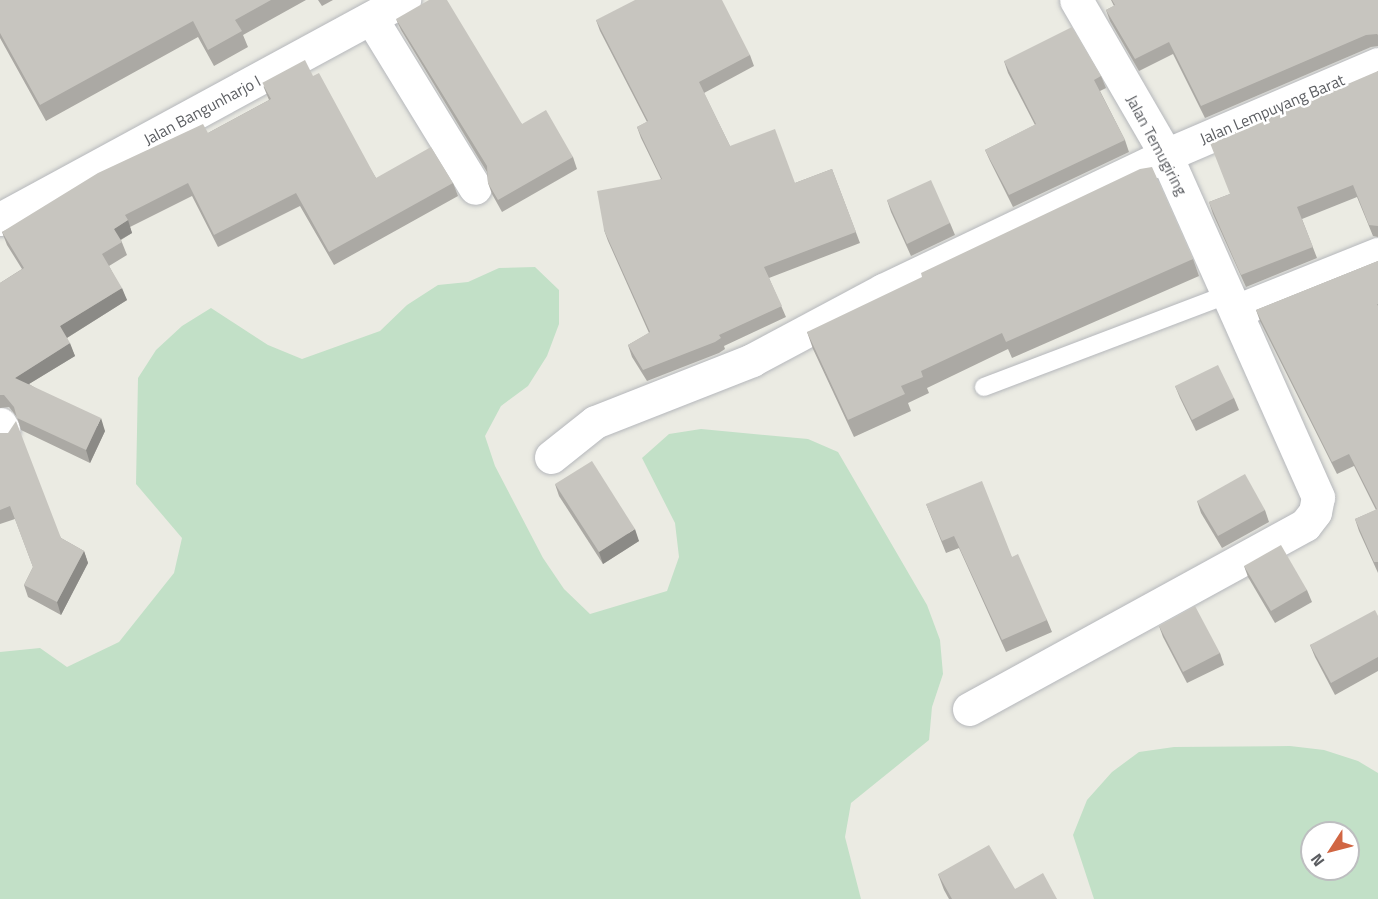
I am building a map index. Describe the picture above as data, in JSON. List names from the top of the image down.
{
  "streets": {
    "street": ["Jalan Lempuyang Barat", "Jalan Bangunharjo I", "Jalan Temugiring"]
  },
  "crossings": [
    ["Jalan Lempuyang Barat", "Jalan Temugiring"]
  ],
  "north": "bottom left"
}
